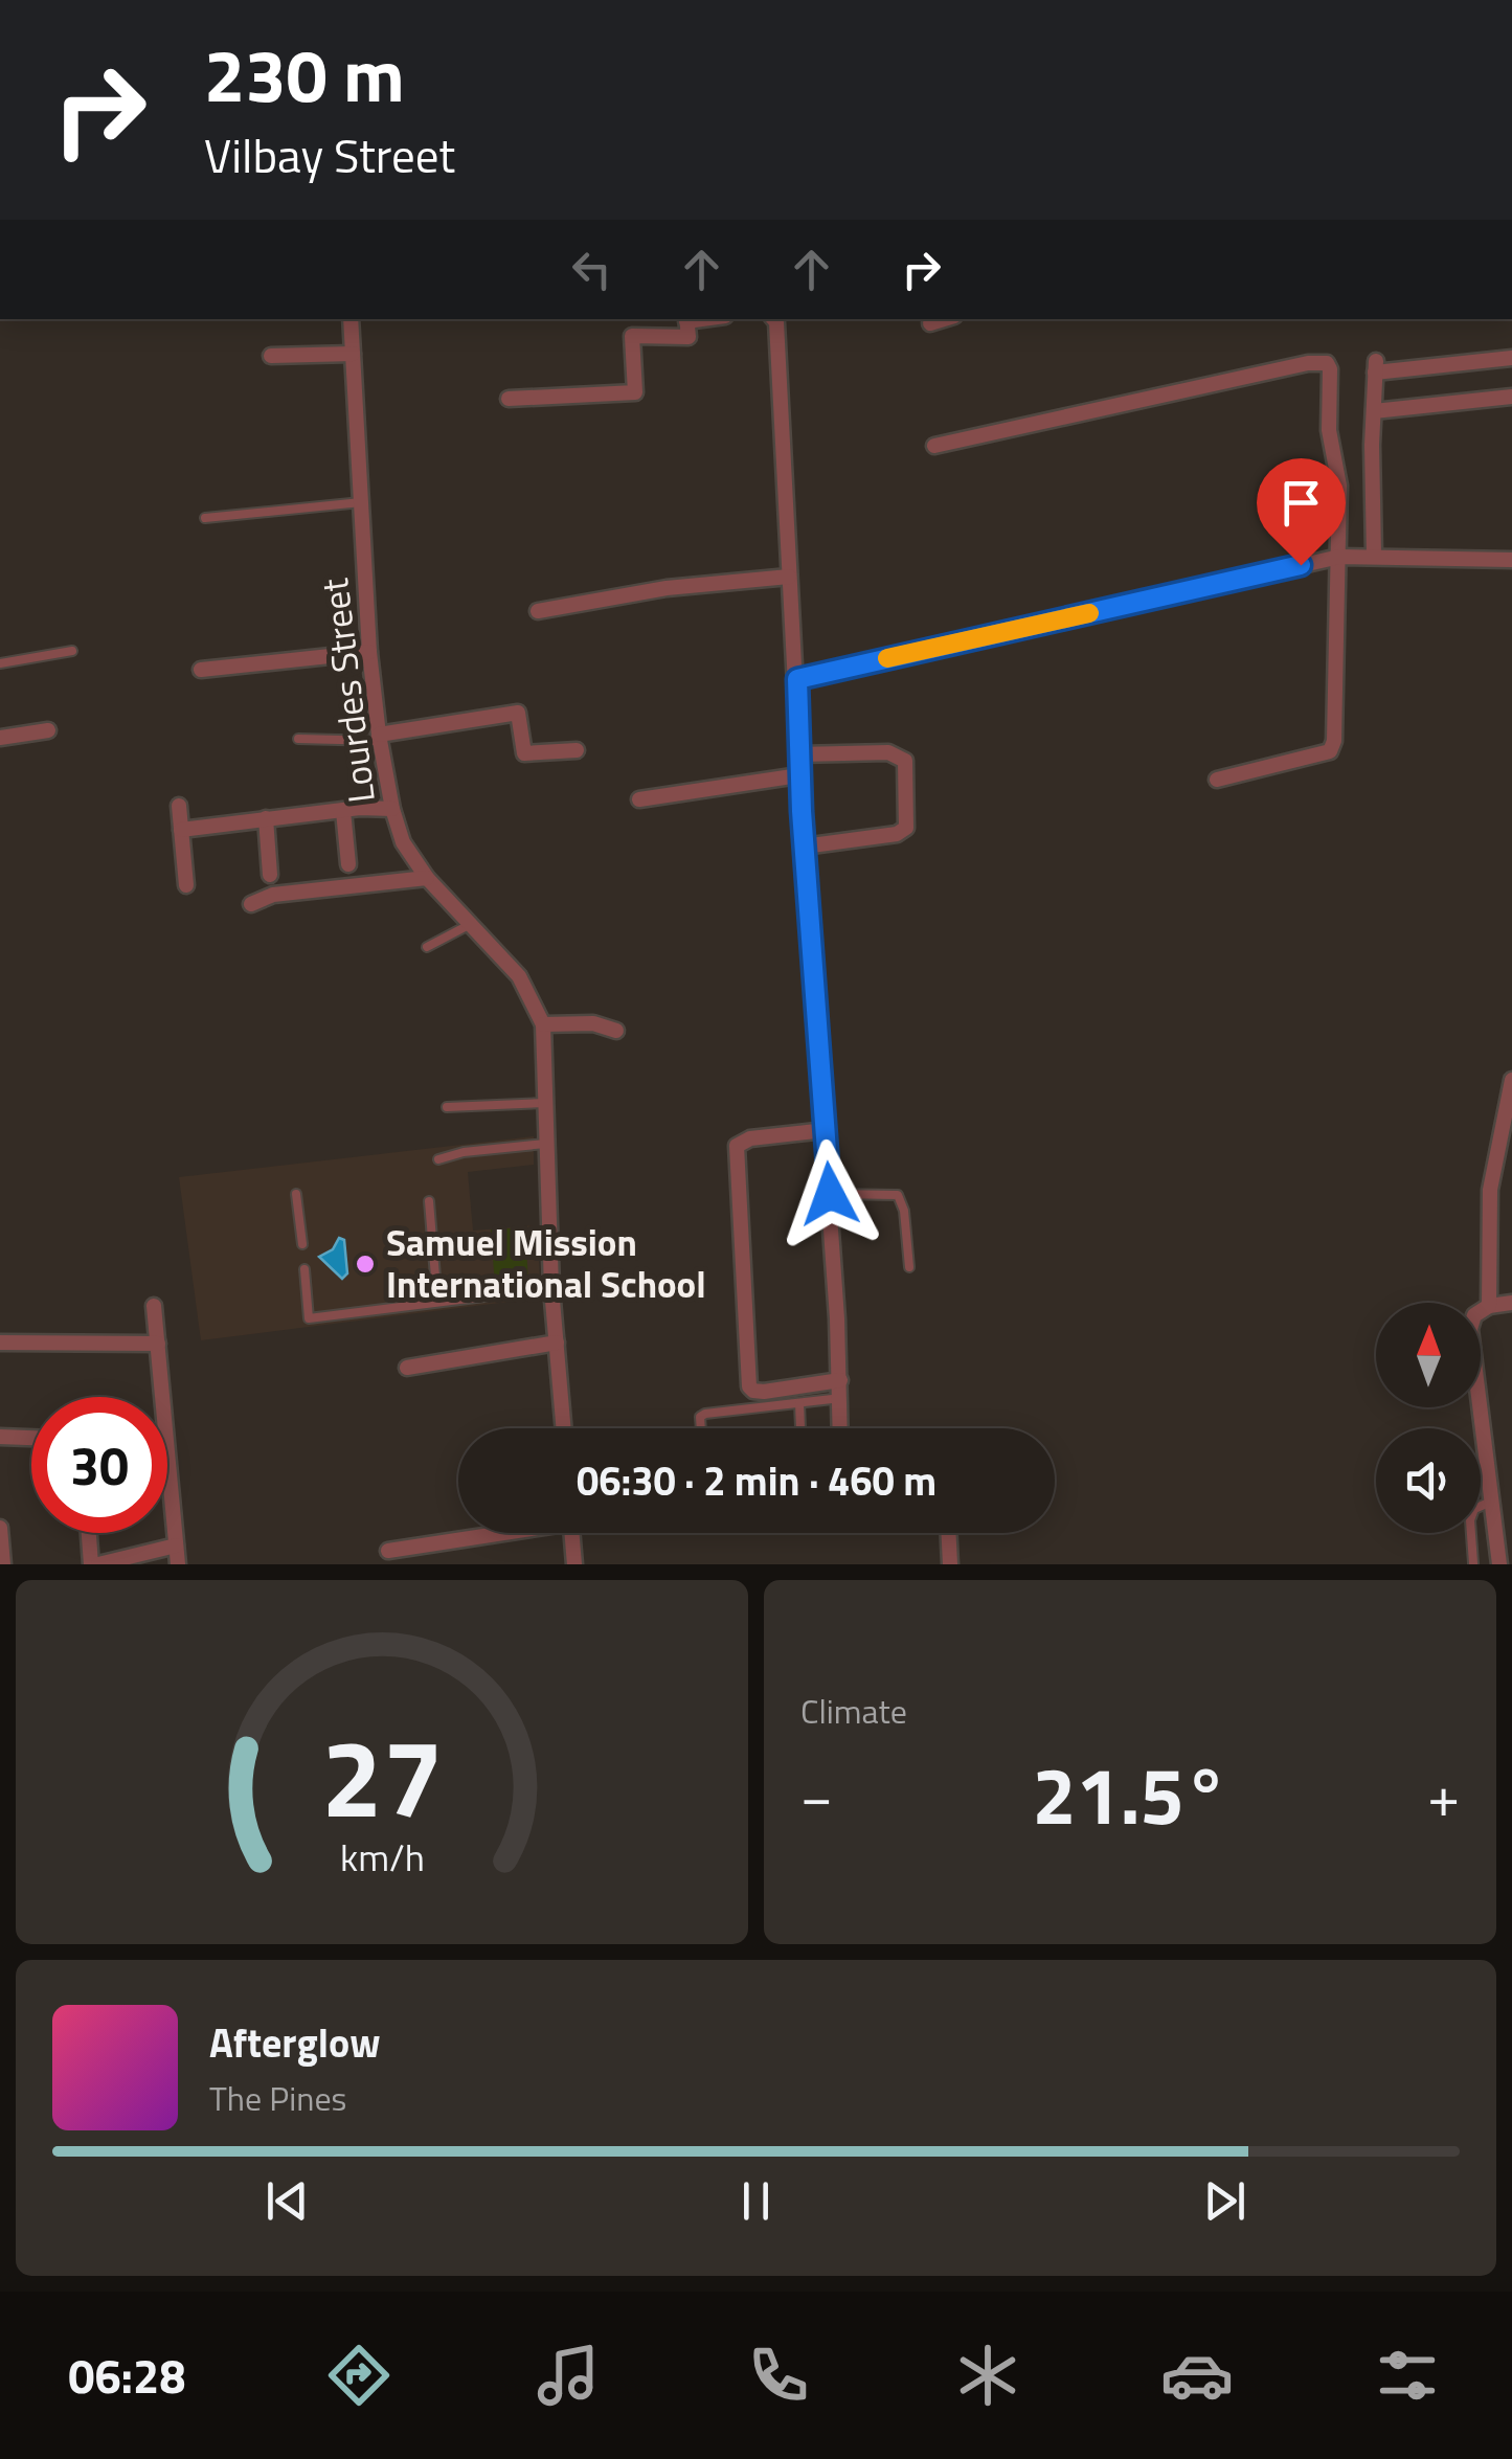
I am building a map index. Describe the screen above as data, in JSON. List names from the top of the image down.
{
  "streets": {
    "street": ["Lourdes Street"]
  },
  "places": ["Samuel Mission International School"],
  "north": "top",
  "page": {
    "turn": ["230 m", "Vilbay Street"],
    "limit": "30",
    "trip": "06:30 · 2 min · 460 m",
    "tile": "Climate",
    "heat": ["−", "21.5°", "+"],
    "song": ["Afterglow", "The Pines"],
    "tabs": "06:28",
    "gauge": ["27", "km/h"]
  }
}
